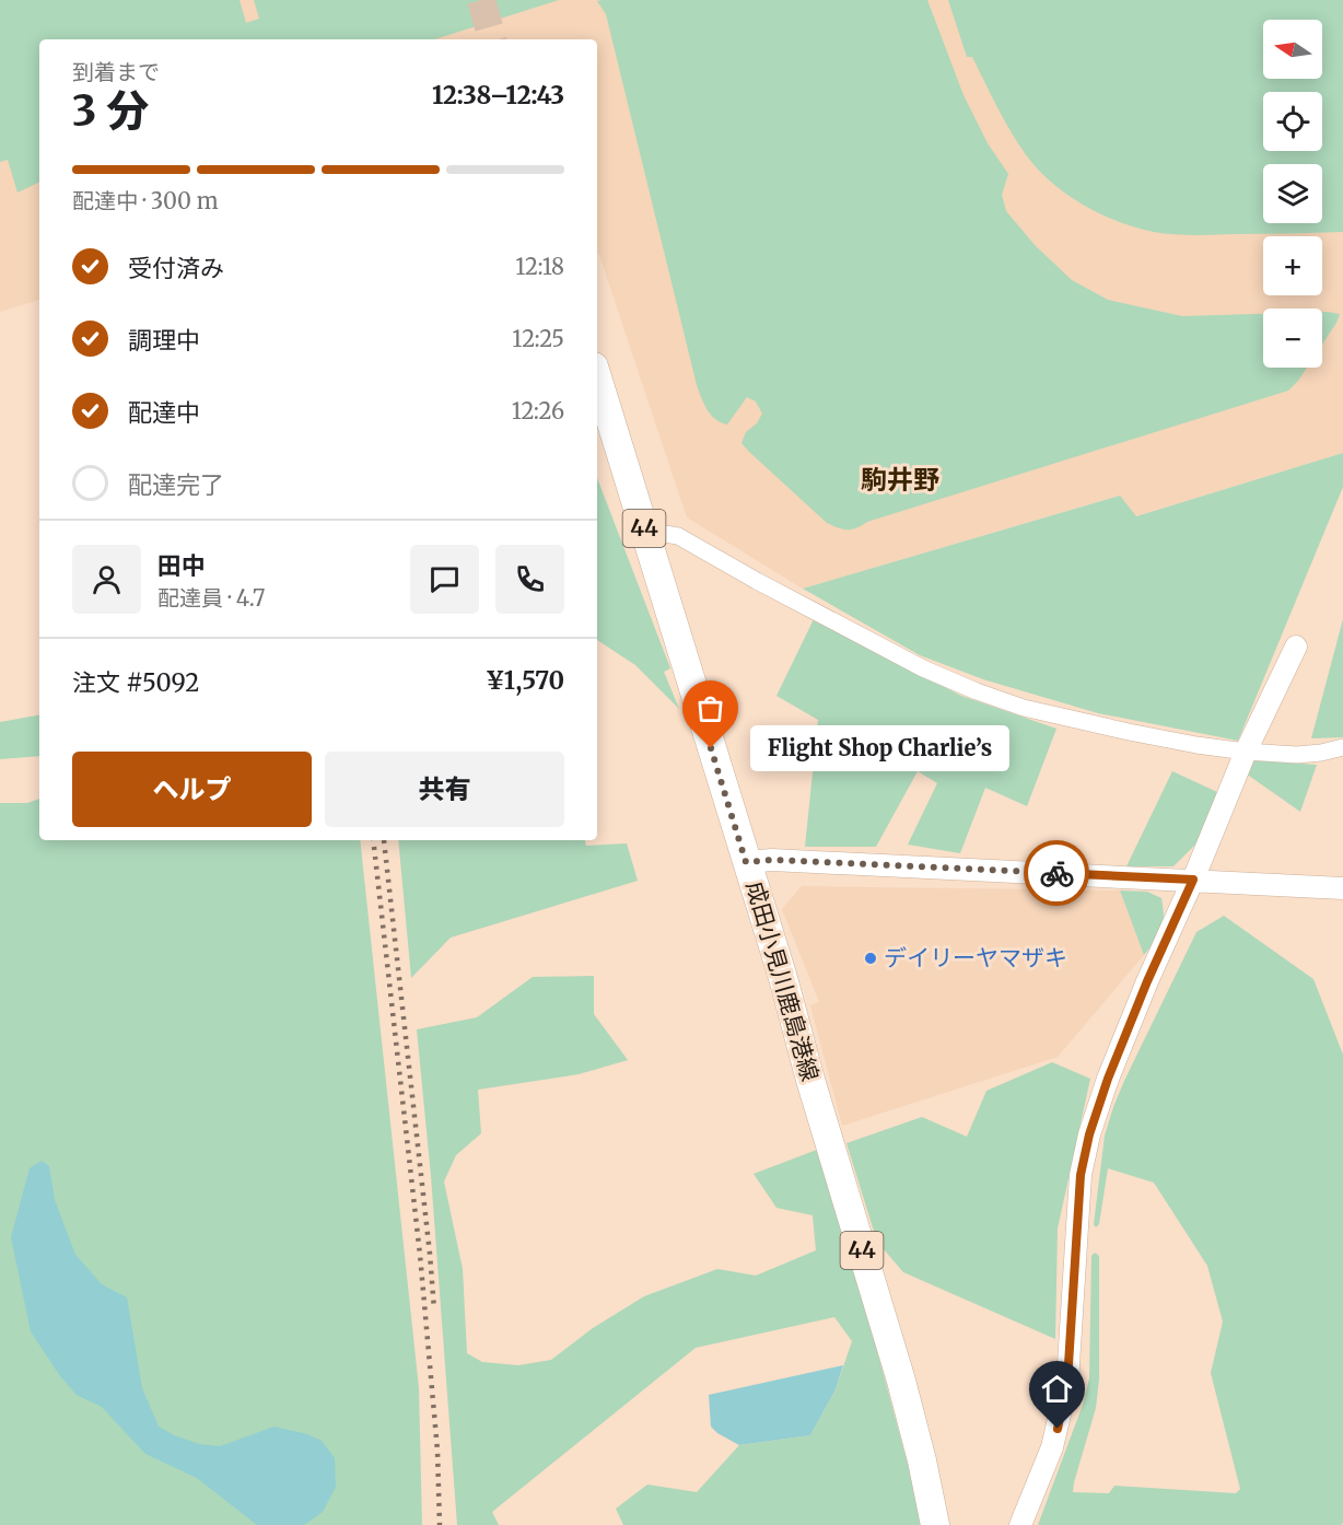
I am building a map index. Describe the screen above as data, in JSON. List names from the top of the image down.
{
  "streets": {
    "main road": ["44", "成田小見川鹿島港線"]
  },
  "districts": ["駒井野"],
  "places": ["Flight Shop Charlie’s", "デイリーヤマザキ"],
  "north": "left",
  "page": {
    "map_buttons": ["+", "−"],
    "heading": ["3 分", "到着まで", "12:38–12:43"],
    "panel": [
      "田中",
      "配達員 · 4.7",
      "注文 #5092",
      "¥1,570"
    ],
    "bar": "配達中 · 300 m",
    "list": [
      ["受付済み", "12:18"],
      ["調理中", "12:25"],
      ["配達中", "12:26"],
      "配達完了"
    ],
    "bubble": "Flight Shop Charlie’s",
    "buttons": ["ヘルプ", "共有"]
  }
}
